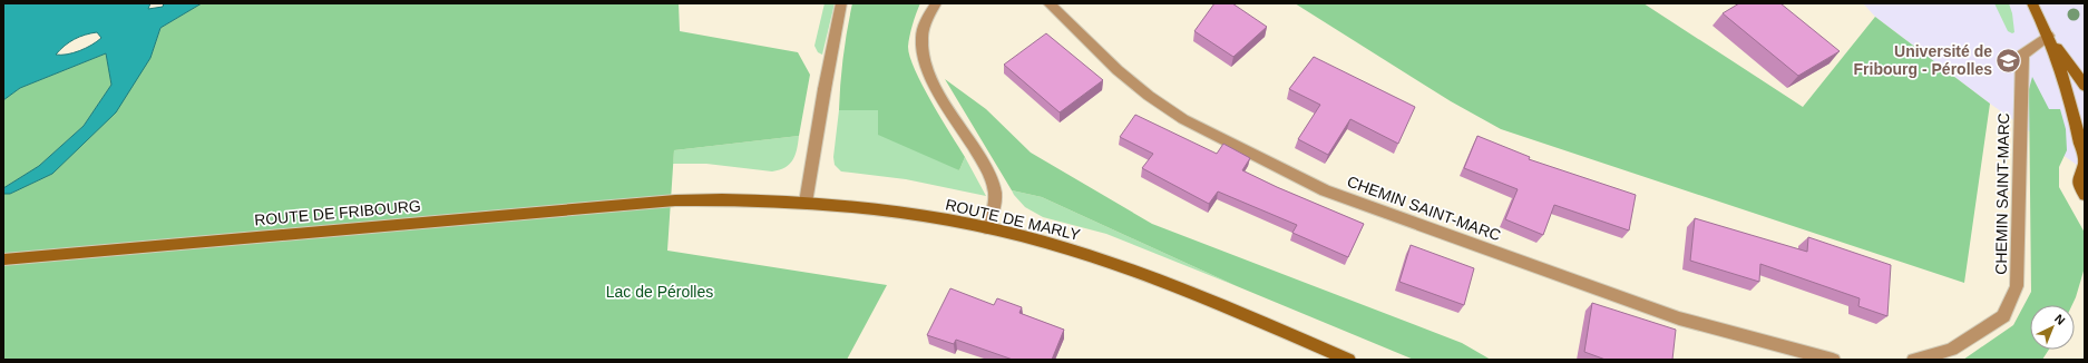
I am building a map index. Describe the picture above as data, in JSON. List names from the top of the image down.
{
  "streets": {
    "main road": ["ROUTE DE FRIBOURG", "ROUTE DE MARLY"],
    "street": ["CHEMIN SAINT-MARC"]
  },
  "crossings": [
    ["ROUTE DE FRIBOURG", "ROUTE DE MARLY"]
  ],
  "parks": ["Lac de Pérolles"],
  "places": {
    "school or university": ["Université de Fribourg - Pérolles"]
  },
  "north": "top right"
}
